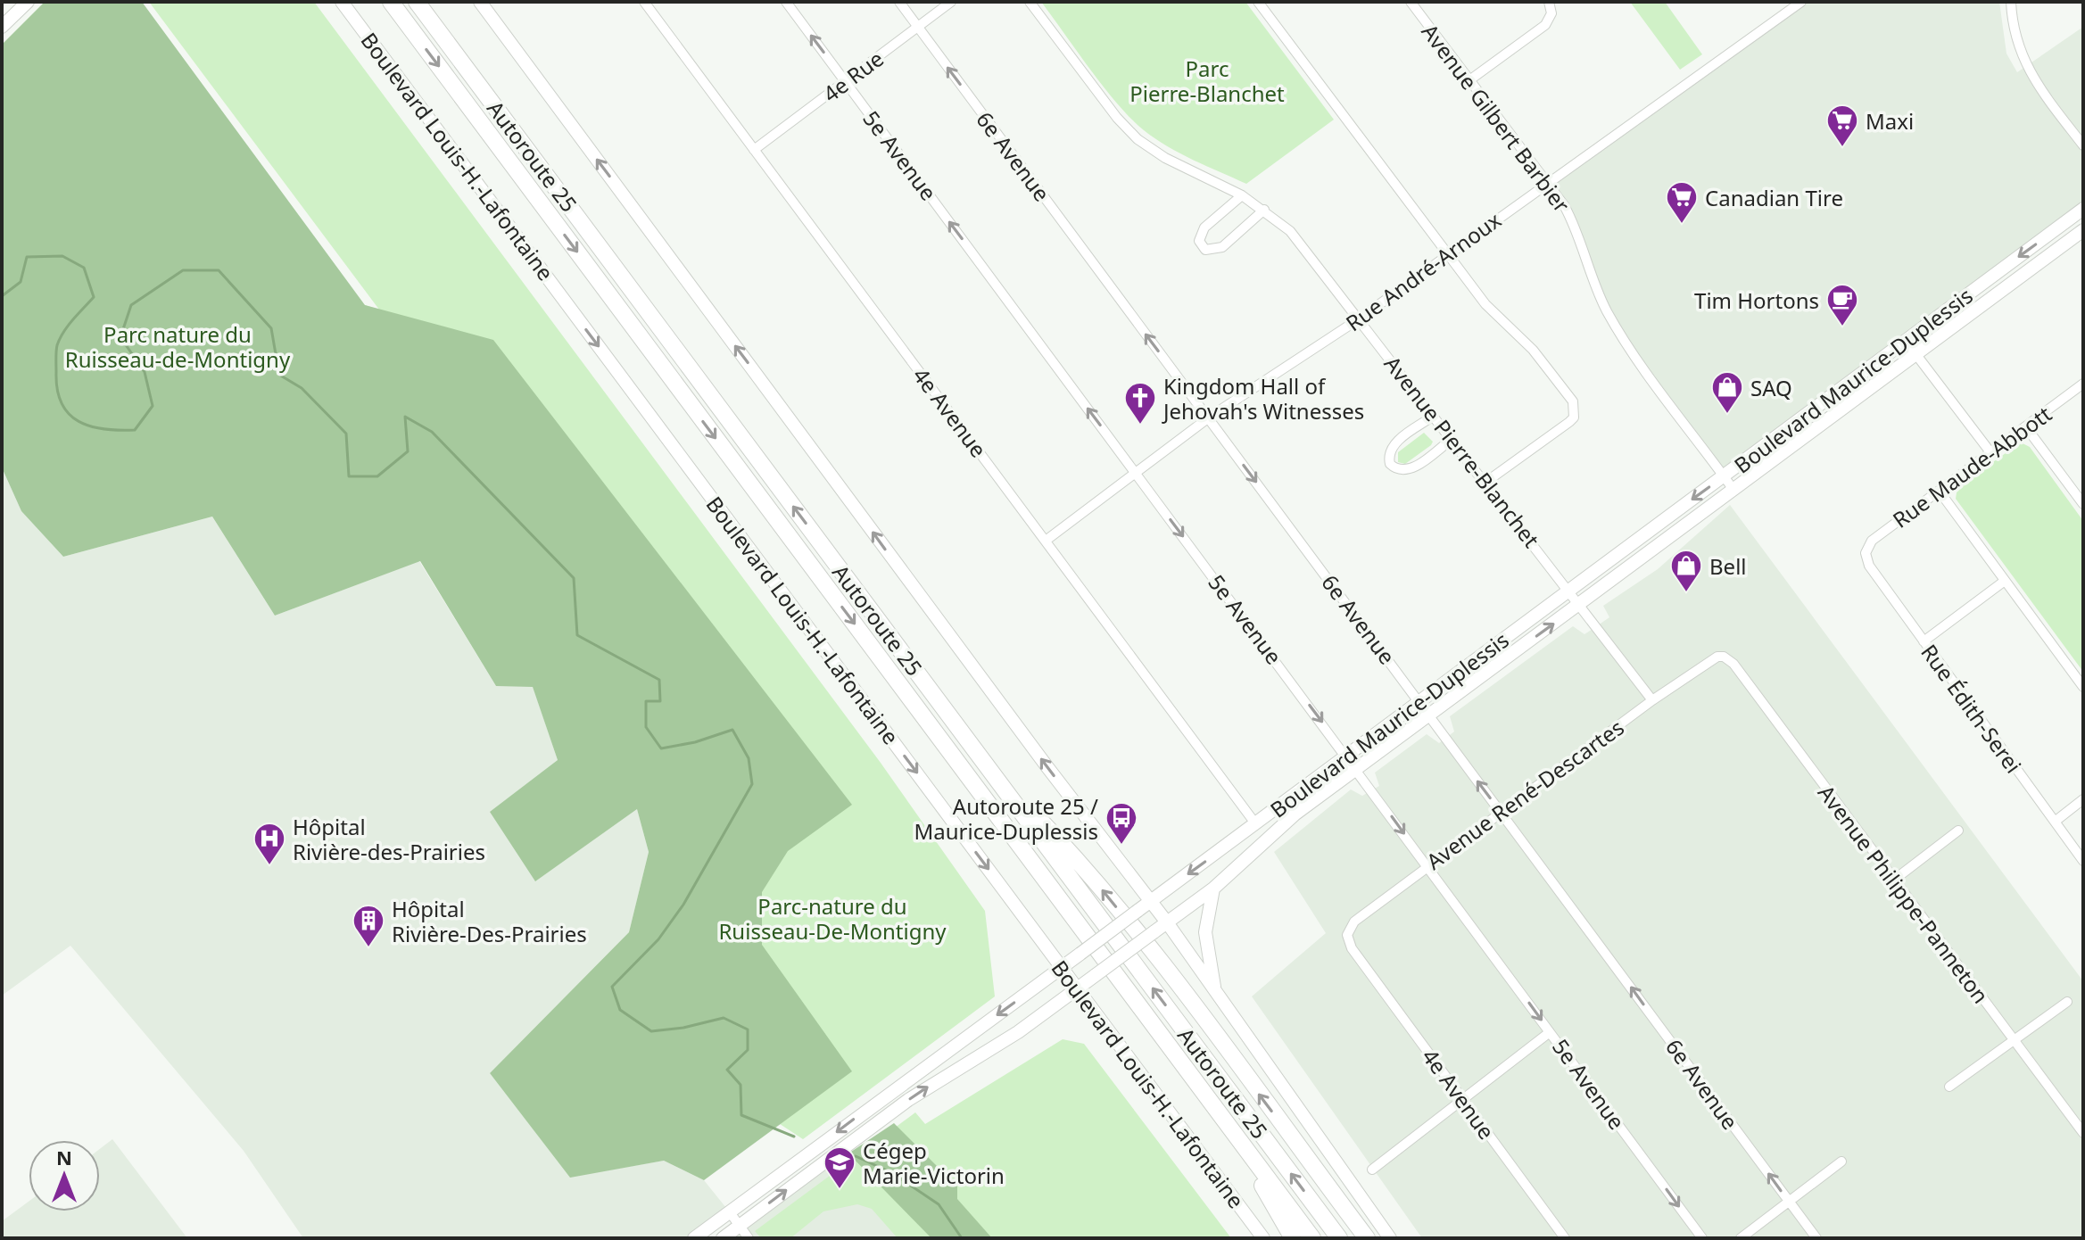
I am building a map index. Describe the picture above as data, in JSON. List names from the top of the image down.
{
  "streets": {
    "highway": ["Autoroute 25"],
    "street": [
      "4e Rue",
      "Avenue Gilbert Barbier",
      "5e Avenue",
      "Boulevard Louis-H.-Lafontaine",
      "6e Avenue",
      "Rue André-Arnoux",
      "Boulevard Maurice-Duplessis",
      "4e Avenue",
      "Avenue Pierre-Blanchet",
      "Rue Maude-Abbott",
      "Rue Édith-Serei",
      "Avenue René-Descartes",
      "Avenue Philippe-Panneton"
    ]
  },
  "crossings": [
    ["4e Rue", "5e Avenue"],
    ["4e Rue", "6e Avenue"],
    ["4e Rue", "4e Avenue"],
    ["Avenue Gilbert Barbier", "Rue André-Arnoux"],
    ["Avenue Gilbert Barbier", "Boulevard Maurice-Duplessis"],
    ["5e Avenue", "Rue André-Arnoux"],
    ["5e Avenue", "Boulevard Maurice-Duplessis"],
    ["5e Avenue", "Avenue René-Descartes"],
    ["Boulevard Louis-H.-Lafontaine", "Boulevard Maurice-Duplessis"],
    ["6e Avenue", "Rue André-Arnoux"],
    ["6e Avenue", "Boulevard Maurice-Duplessis"],
    ["6e Avenue", "Avenue René-Descartes"],
    ["Rue André-Arnoux", "4e Avenue"],
    ["Rue André-Arnoux", "Avenue Pierre-Blanchet"],
    ["Boulevard Maurice-Duplessis", "4e Avenue"],
    ["Boulevard Maurice-Duplessis", "Avenue Pierre-Blanchet"],
    ["4e Avenue", "Avenue René-Descartes"],
    ["Avenue Pierre-Blanchet", "Avenue René-Descartes"],
    ["Rue Maude-Abbott", "Rue Édith-Serei"],
    ["Avenue René-Descartes", "Avenue Philippe-Panneton"]
  ],
  "parks": ["Parc Pierre-Blanchet", "Parc nature du Ruisseau-de-Montigny", "Parc-nature du Ruisseau-De-Montigny"],
  "places": {
    "supermarket": ["Maxi", "Canadian Tire"],
    "cafe": ["Tim Hortons"],
    "shop": ["SAQ", "Bell"],
    "church": ["Kingdom Hall of Jehovah's Witnesses"],
    "bus stop": ["Autoroute 25 / Maurice-Duplessis"],
    "hospital": ["Hôpital Rivière-des-Prairies"],
    "building": ["Hôpital Rivière-Des-Prairies"],
    "school or university": ["Cégep Marie-Victorin"]
  },
  "north": "top"
}
